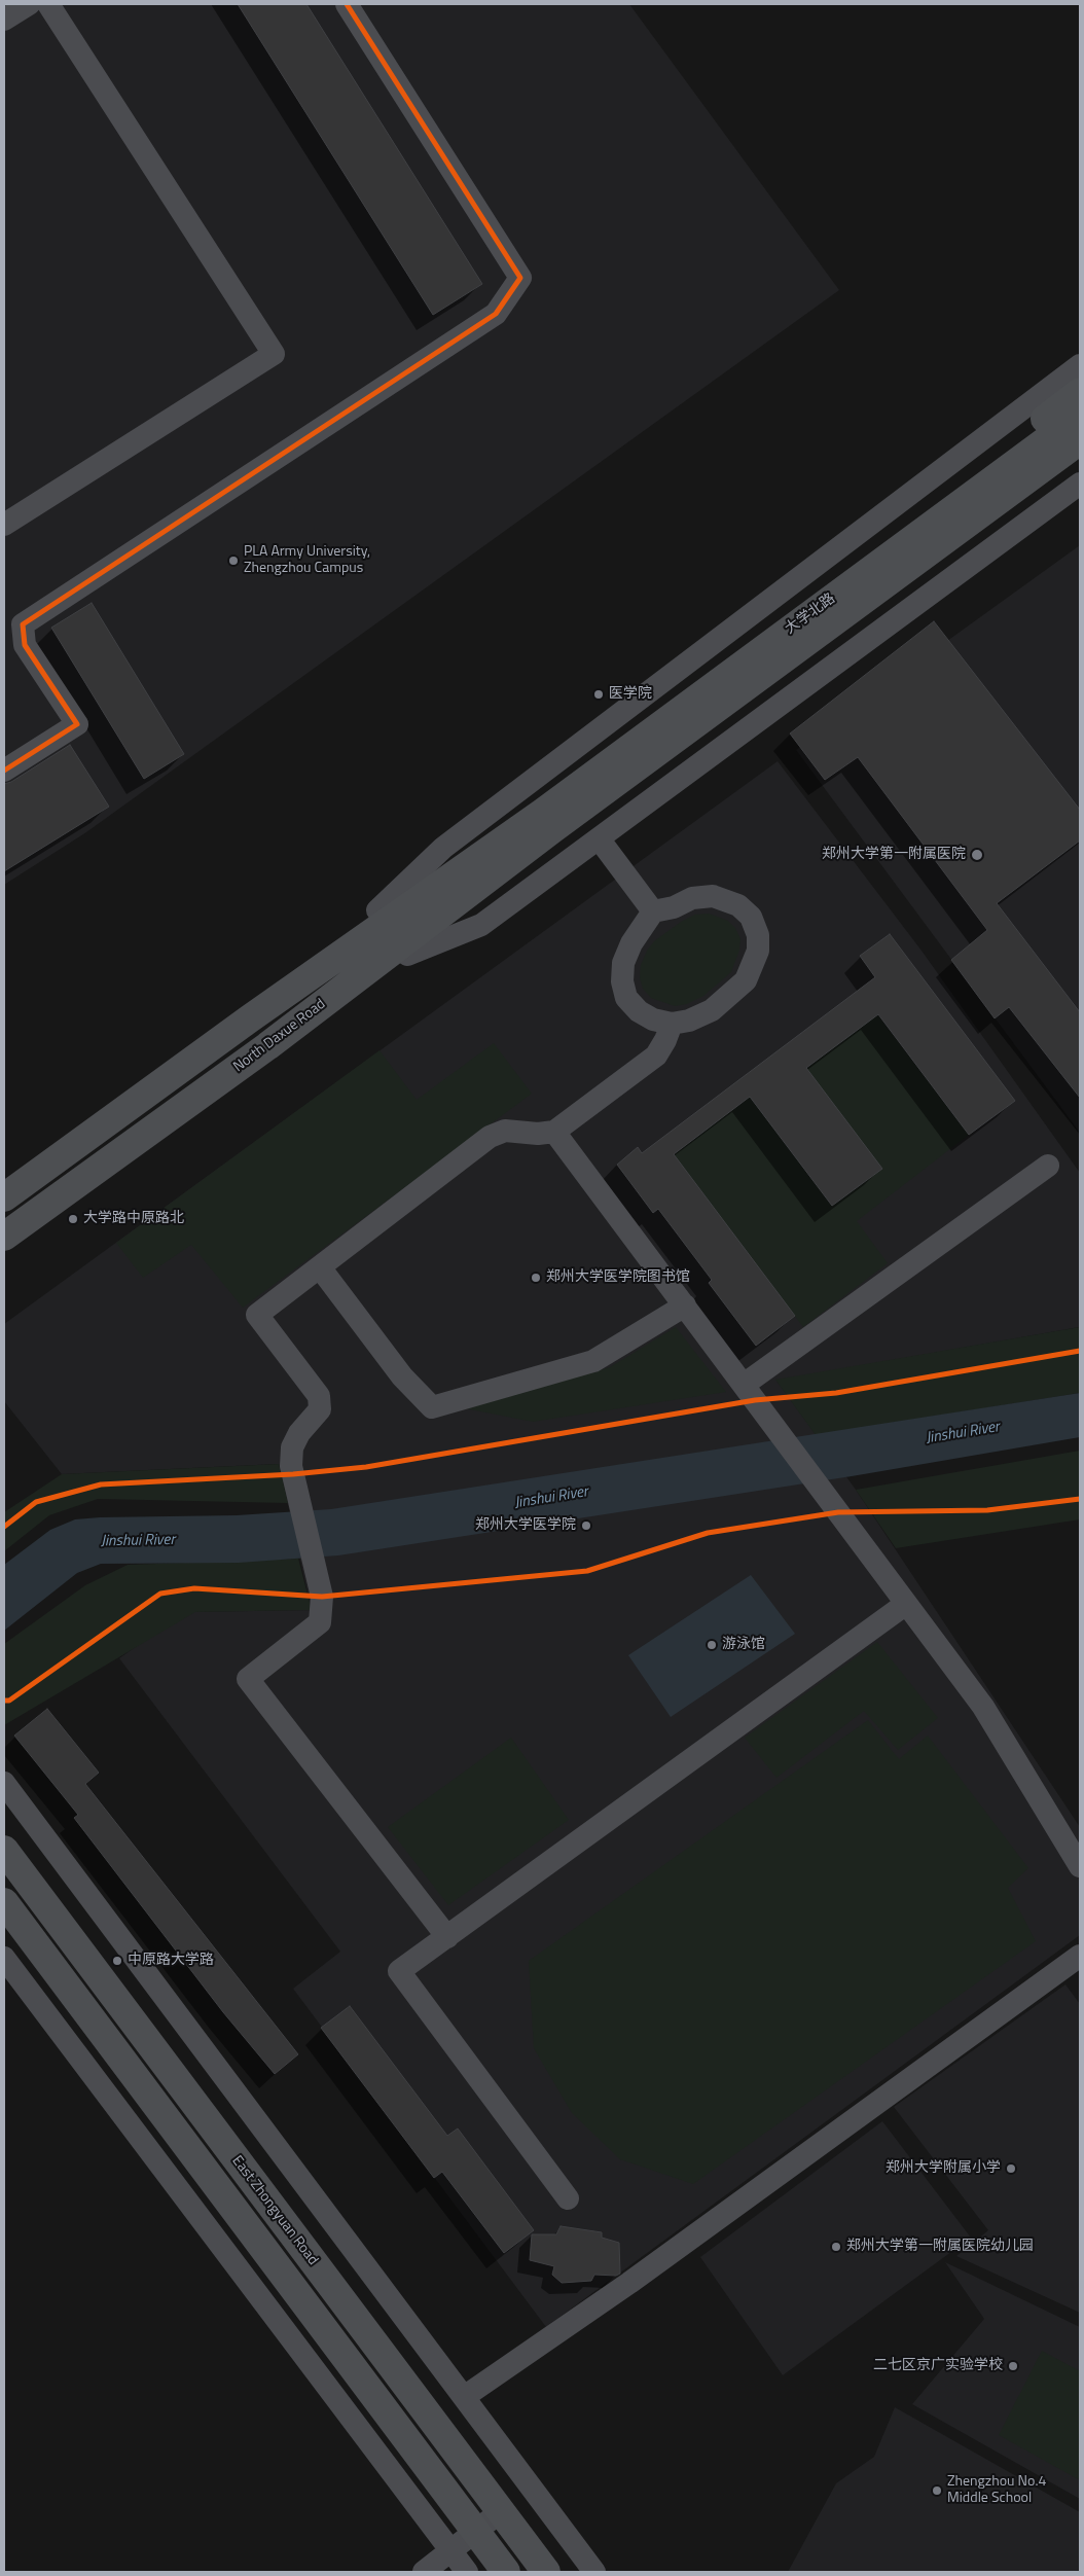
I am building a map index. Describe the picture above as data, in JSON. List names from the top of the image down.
{
  "streets": {
    "main road": ["大学北路", "North Daxue Road", "East Zhongyuan Road"]
  },
  "crossings": [
    ["大学北路", "North Daxue Road"]
  ],
  "water": ["Jinshui River"],
  "places": [
    "PLA Army University, Zhengzhou Campus",
    "医学院",
    "郑州大学第一附属医院",
    "大学路中原路北",
    "郑州大学医学院图书馆",
    "郑州大学医学院",
    "游泳馆",
    "中原路大学路",
    "郑州大学附属小学",
    "郑州大学第一附属医院幼儿园",
    "二七区京广实验学校",
    "Zhengzhou No.4 Middle School"
  ]
}
